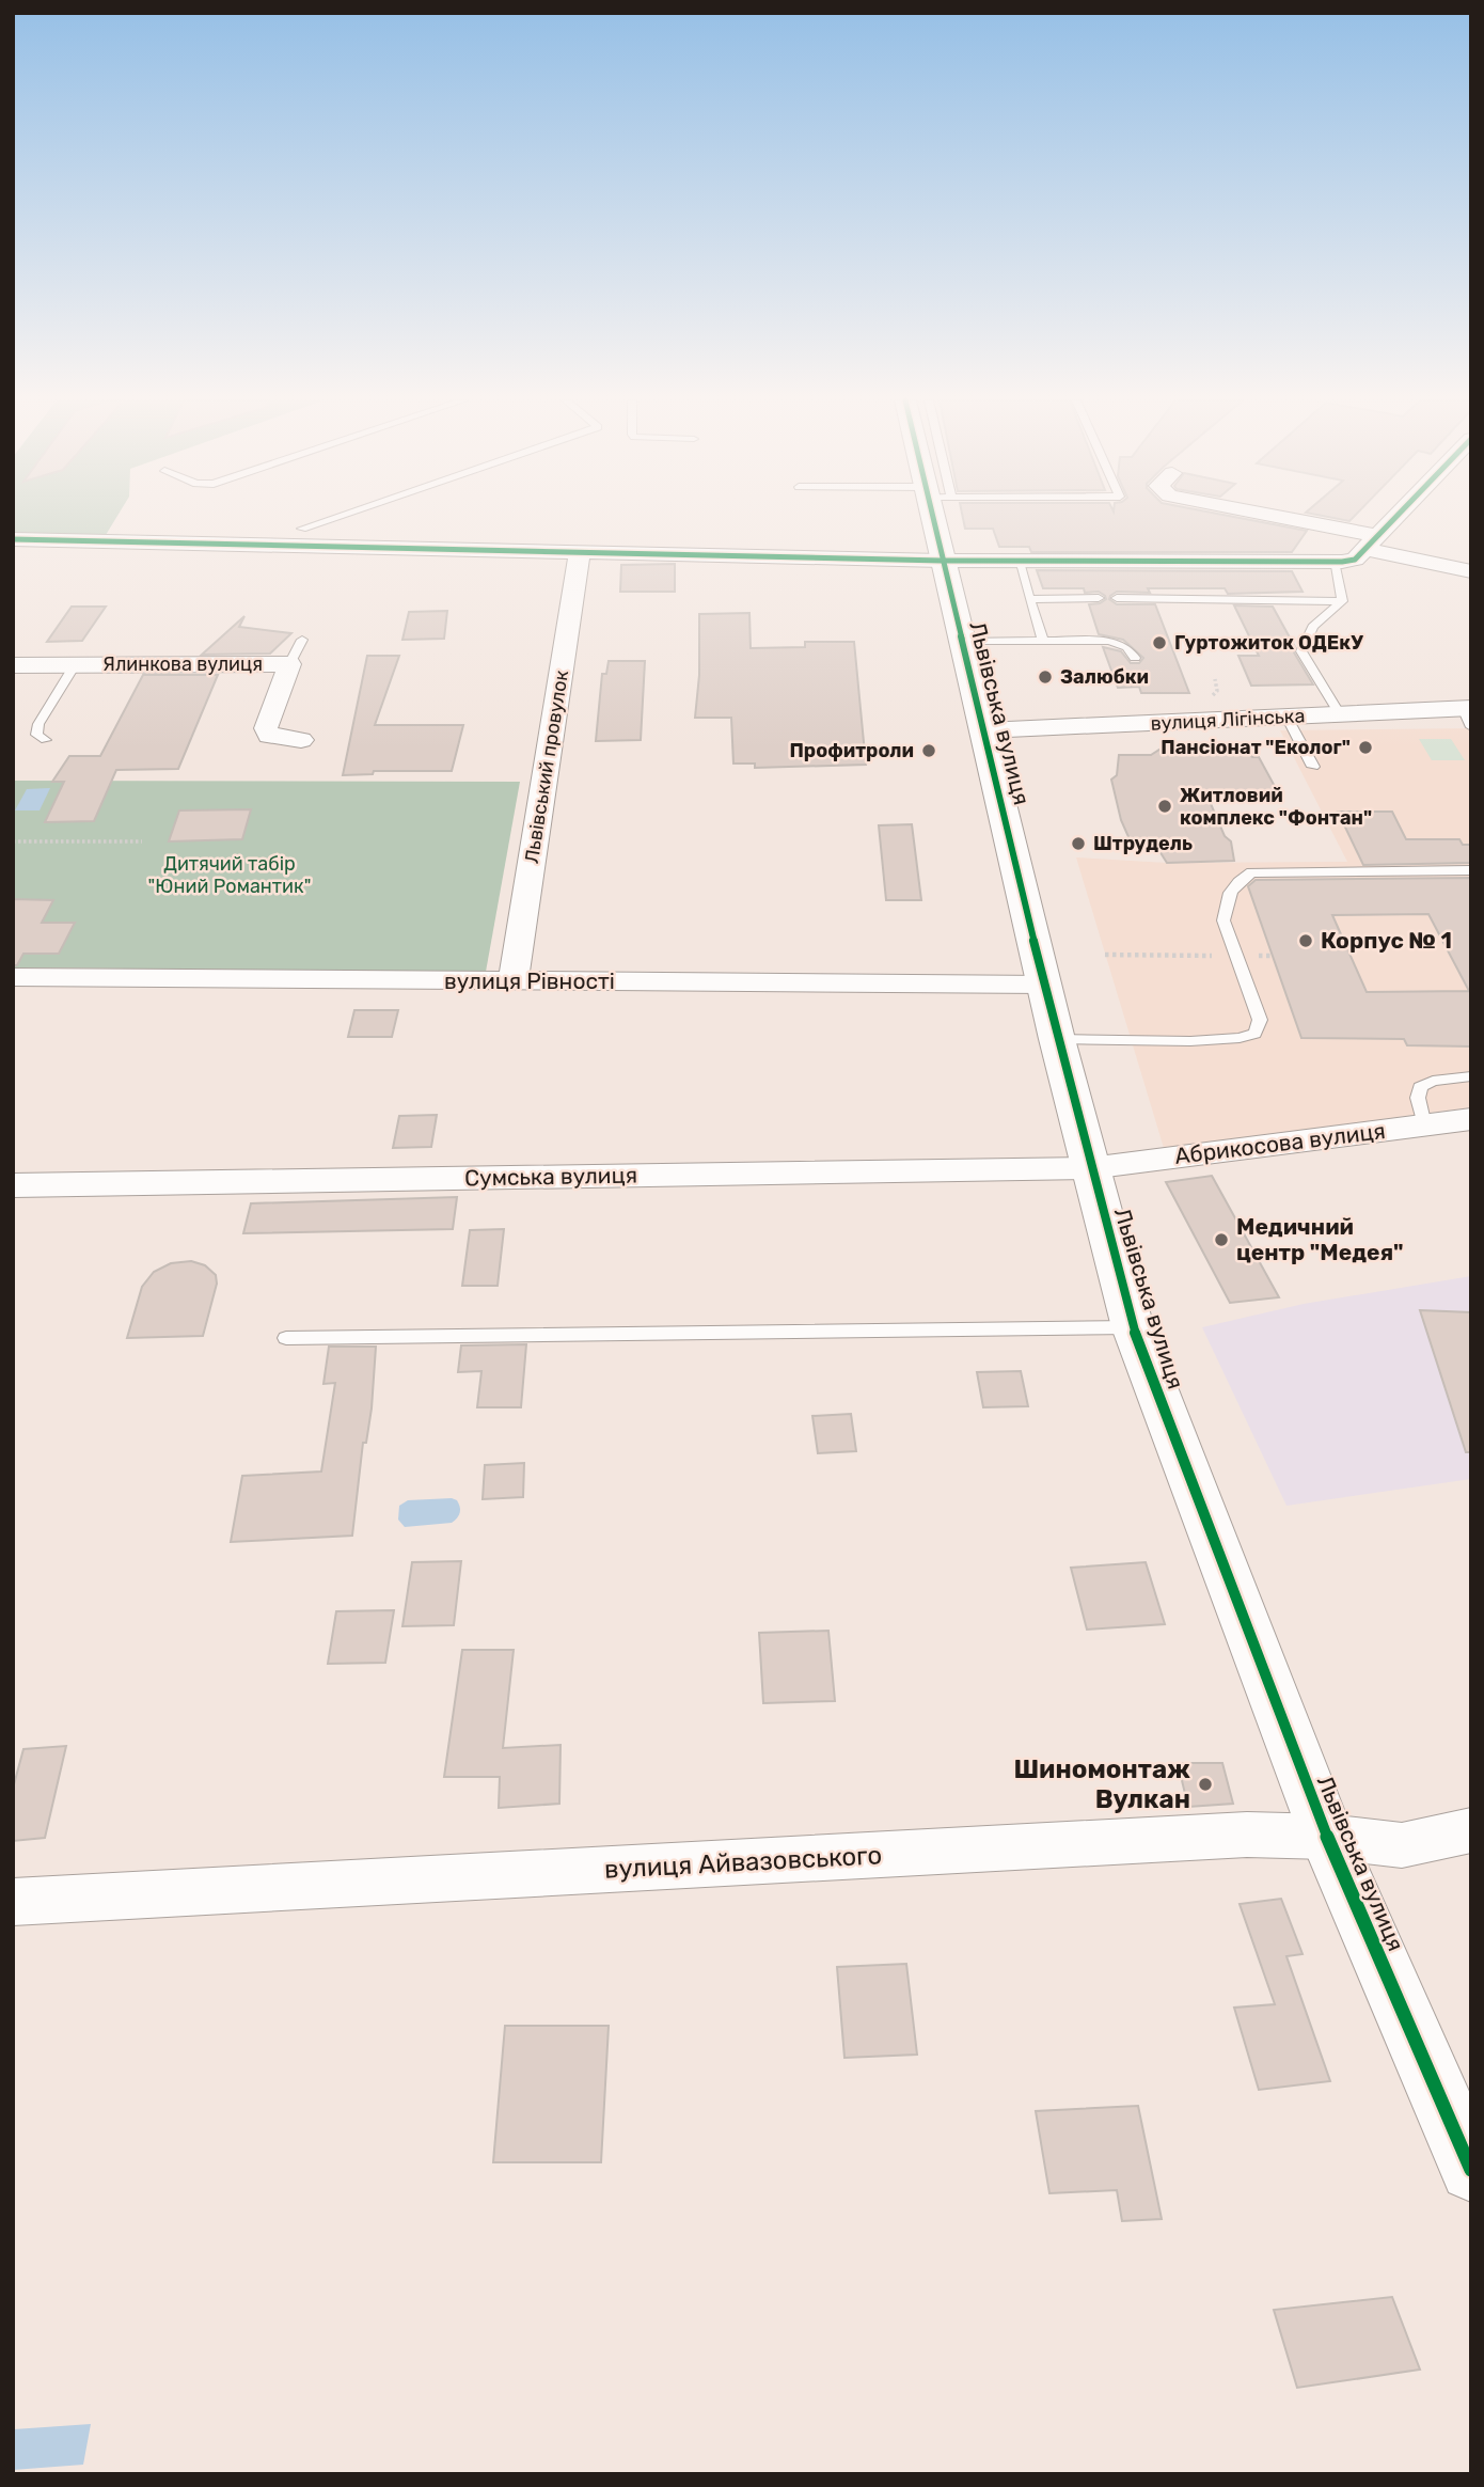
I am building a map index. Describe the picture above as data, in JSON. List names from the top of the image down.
{
  "streets": {
    "main road": ["Львівська вулиця"],
    "street": [
      "Ялинкова вулиця",
      "вулиця Лігінська",
      "Львівський провулок",
      "вулиця Рівності",
      "Абрикосова вулиця",
      "Сумська вулиця",
      "вулиця Айвазовського"
    ]
  },
  "crossings": [
    ["Львівська вулиця", "вулиця Лігінська"],
    ["Львівська вулиця", "вулиця Рівності"],
    ["Львівська вулиця", "Абрикосова вулиця"],
    ["Львівська вулиця", "Сумська вулиця"],
    ["Львівська вулиця", "вулиця Айвазовського"],
    ["Львівський провулок", "вулиця Рівності"],
    ["Абрикосова вулиця", "Сумська вулиця"]
  ],
  "parks": ["Дитячий табір \"Юний Романтик\""],
  "places": [
    "Гуртожиток ОДЕкУ",
    "Залюбки",
    "Пансіонат \"Еколог\"",
    "Профитроли",
    "Житловий комплекс \"Фонтан\"",
    "Штрудель",
    "Корпус № 1",
    "Медичний центр \"Медея\"",
    "Шиномонтаж Вулкан"
  ]
}
